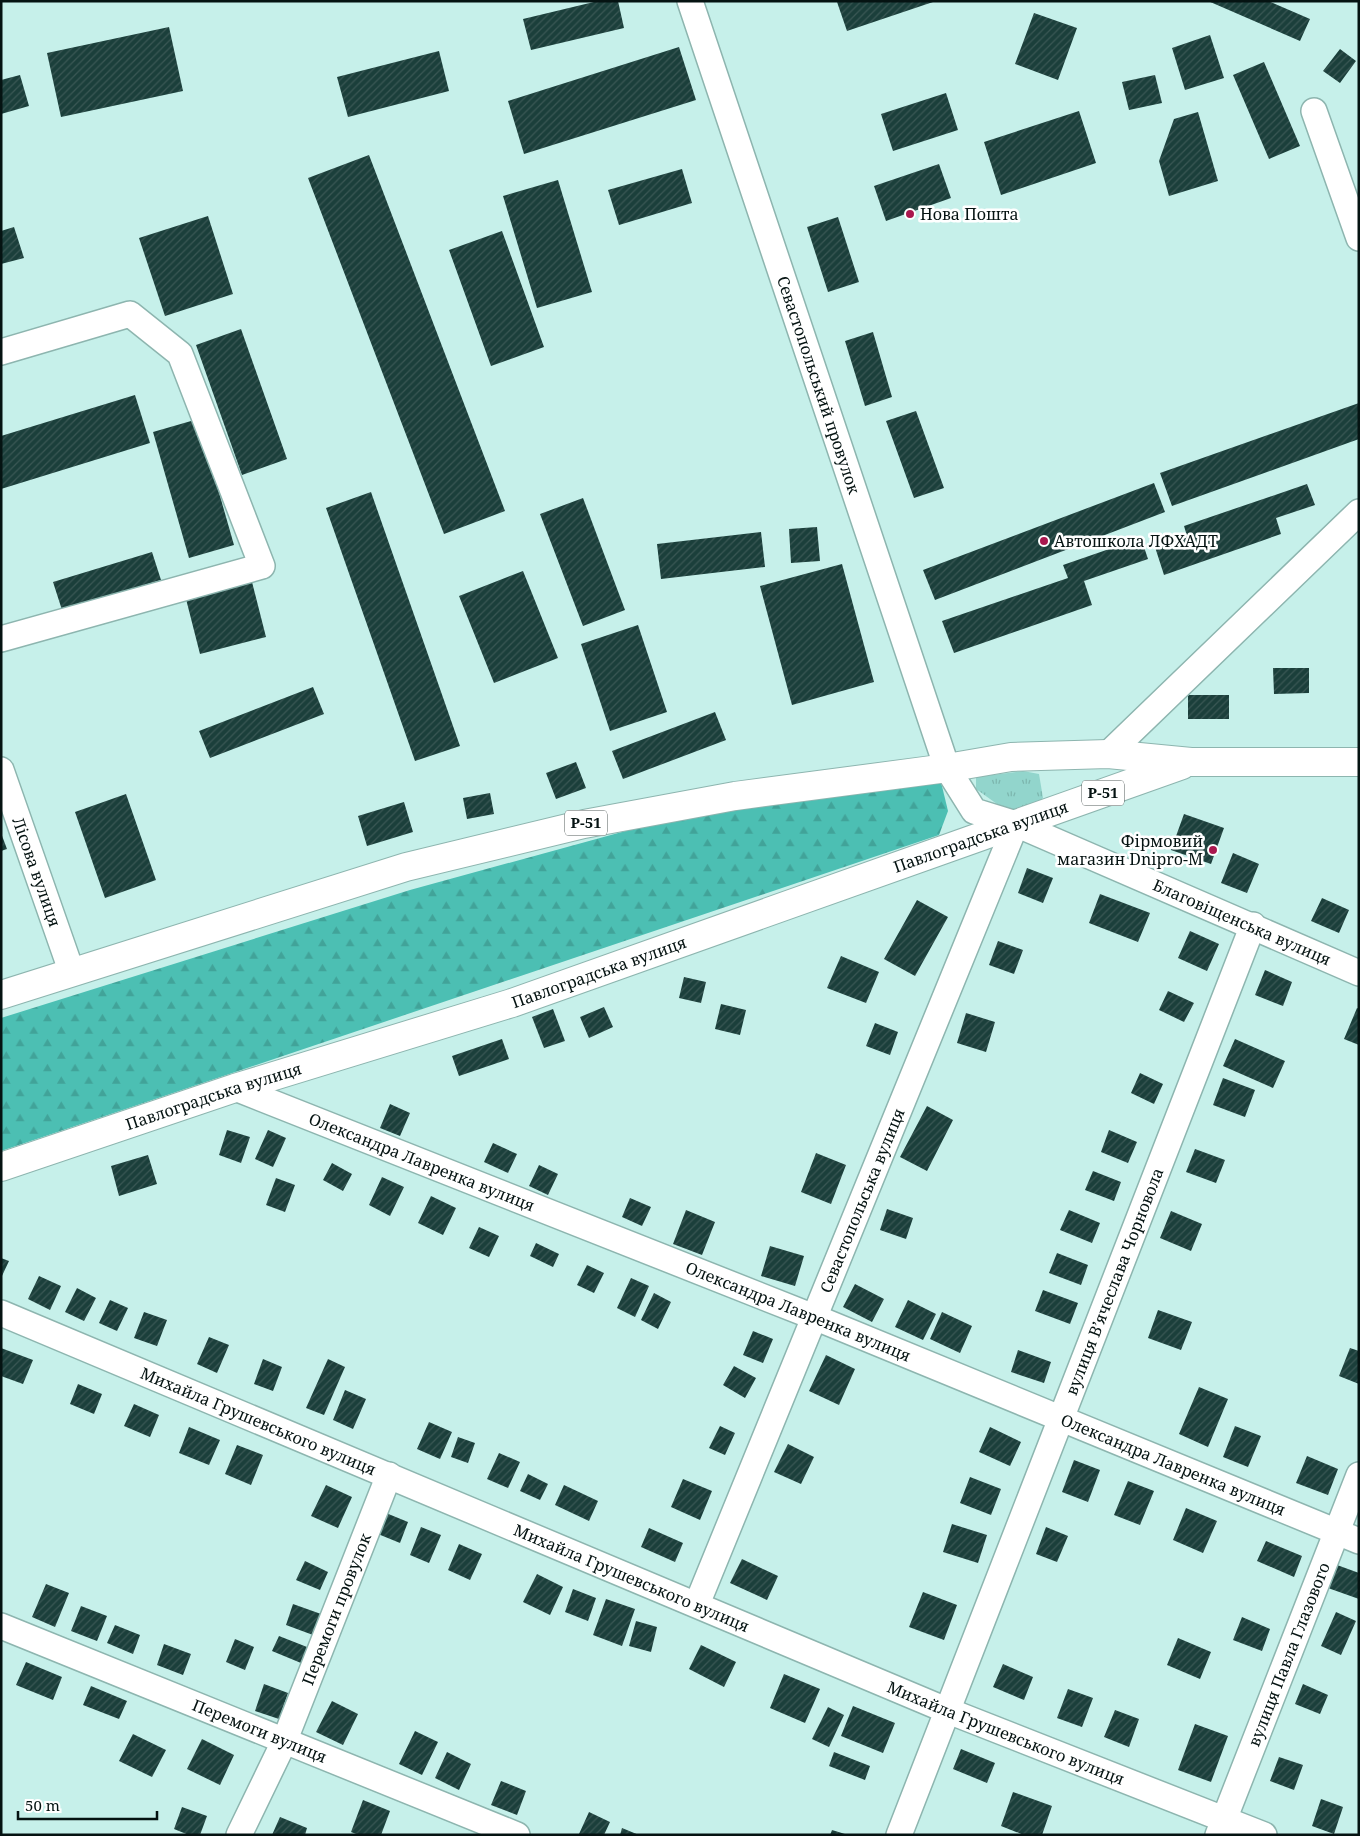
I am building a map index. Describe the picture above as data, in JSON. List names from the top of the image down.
{
  "streets": {
    "main road": ["Р-51", "Павлоградська вулиця"],
    "street": [
      "Севастопольський провулок",
      "Лісова вулиця",
      "Благовіщенська вулиця",
      "Олександра Лавренка вулиця",
      "Севастопольська вулиця",
      "вулиця В’ячеслава Чорновола",
      "Михайла Грушевського вулиця",
      "Перемоги провулок",
      "вулиця Павла Глазового",
      "Перемоги вулиця"
    ]
  },
  "crossings": [
    ["Севастопольський провулок", "Павлоградська вулиця"],
    ["Севастопольський провулок", "Благовіщенська вулиця"],
    ["Севастопольський провулок", "Севастопольська вулиця"],
    ["Павлоградська вулиця", "Лісова вулиця"],
    ["Павлоградська вулиця", "Благовіщенська вулиця"],
    ["Павлоградська вулиця", "Олександра Лавренка вулиця"],
    ["Павлоградська вулиця", "Севастопольська вулиця"],
    ["Благовіщенська вулиця", "Севастопольська вулиця"],
    ["Благовіщенська вулиця", "вулиця В’ячеслава Чорновола"],
    ["Олександра Лавренка вулиця", "Севастопольська вулиця"],
    ["Олександра Лавренка вулиця", "вулиця В’ячеслава Чорновола"],
    ["Олександра Лавренка вулиця", "вулиця Павла Глазового"],
    ["Севастопольська вулиця", "Михайла Грушевського вулиця"],
    ["вулиця В’ячеслава Чорновола", "Михайла Грушевського вулиця"],
    ["Михайла Грушевського вулиця", "Перемоги провулок"],
    ["Михайла Грушевського вулиця", "вулиця Павла Глазового"],
    ["Перемоги провулок", "Перемоги вулиця"]
  ],
  "places": ["Нова Пошта", "Автошкола ЛФХАДТ", "Фірмовий магазин Dnipro-M"],
  "scale_bar": "50 m"
}
